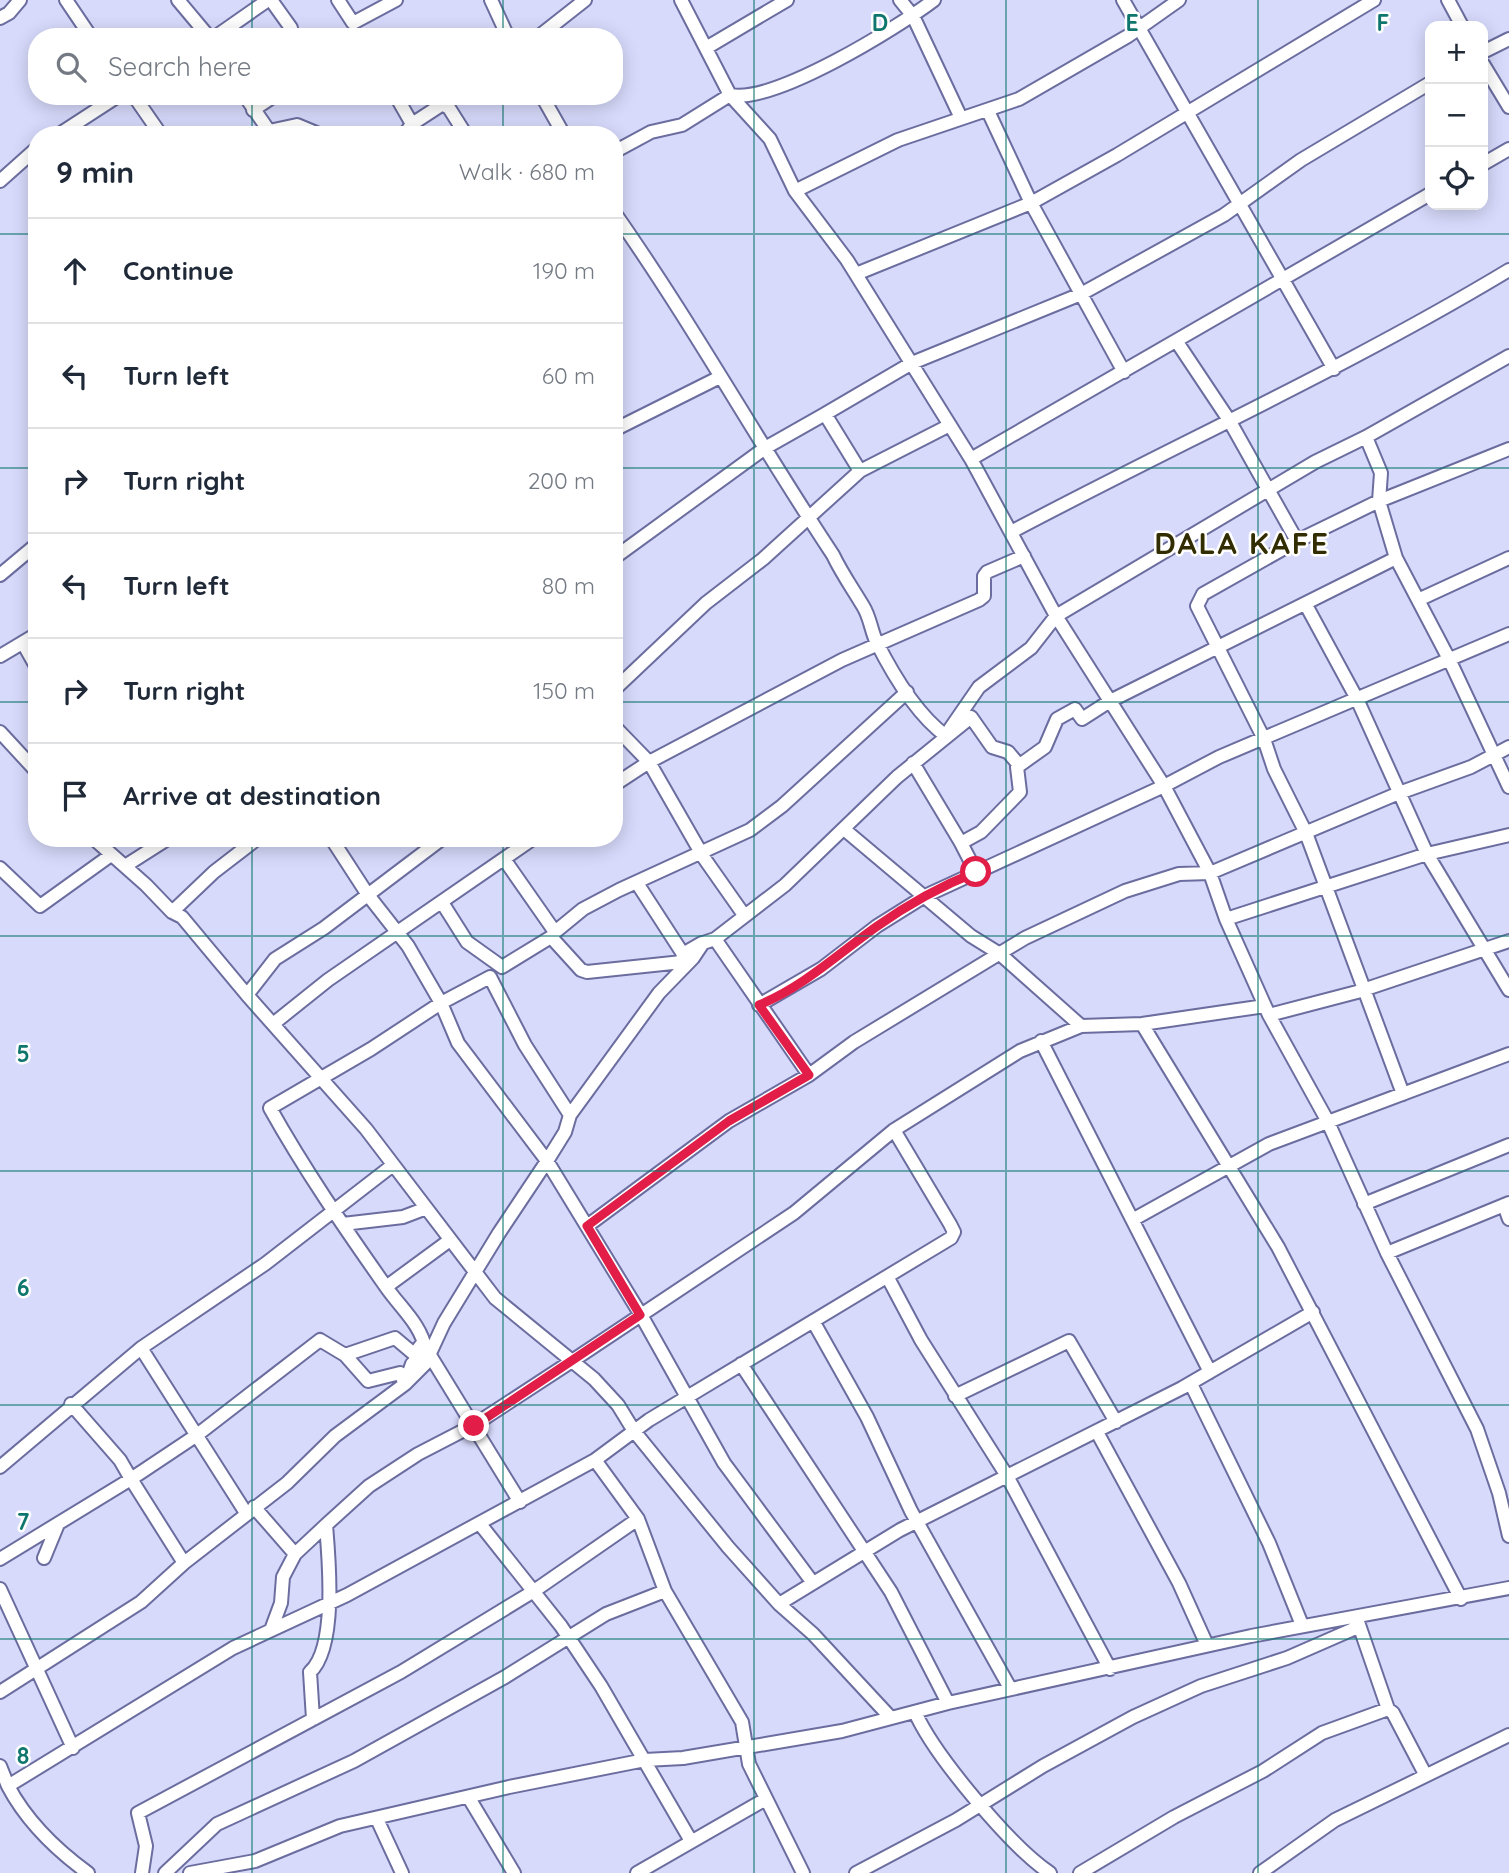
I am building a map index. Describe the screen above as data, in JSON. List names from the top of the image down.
{
  "districts": ["DALA KAFE"],
  "page": {
    "map_buttons": ["+", "−"],
    "search": "Search here",
    "heading": ["9 min", "Walk · 680 m"],
    "list": [
      ["Continue", "190 m"],
      ["Turn left", "60 m"],
      ["Turn right", "200 m"],
      ["Turn left", "80 m"],
      ["Turn right", "150 m"],
      "Arrive at destination"
    ]
  },
  "grid": {
    "columns": ["D", "E", "F"],
    "rows": [
      "5",
      "6",
      "7",
      "8"
    ]
  }
}
